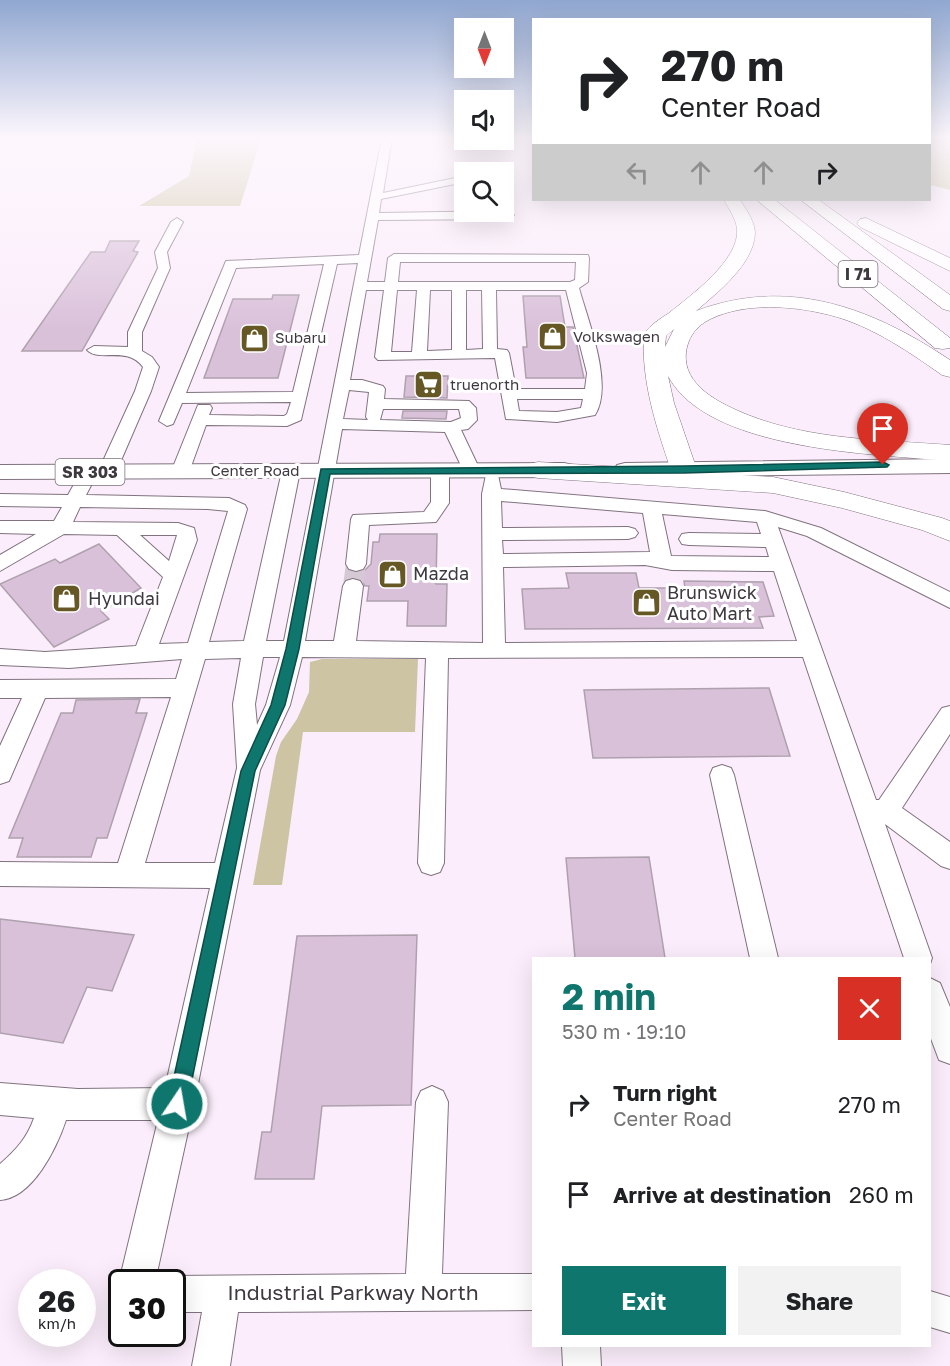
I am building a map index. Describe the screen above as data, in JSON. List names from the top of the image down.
{
  "streets": {
    "highway": ["I 71"],
    "main road": ["Center Road", "SR 303"],
    "street": ["Industrial Parkway North"]
  },
  "places": {
    "shop": [
      "Volkswagen",
      "Subaru",
      "Mazda",
      "Hyundai",
      "Brunswick Auto Mart"
    ],
    "supermarket": ["truenorth"]
  },
  "north": "bottom",
  "page": {
    "turn": ["270 m", "Center Road"],
    "heading": ["2 min", "530 m · 19:10"],
    "list": [
      {
        "name": "Turn right",
        "note": "Center Road",
        "value": "270 m"
      },
      {
        "name": "Arrive at destination",
        "value": "260 m"
      }
    ],
    "buttons": ["Exit", "Share"],
    "speed": "26 km/h",
    "limit": "30"
  }
}
